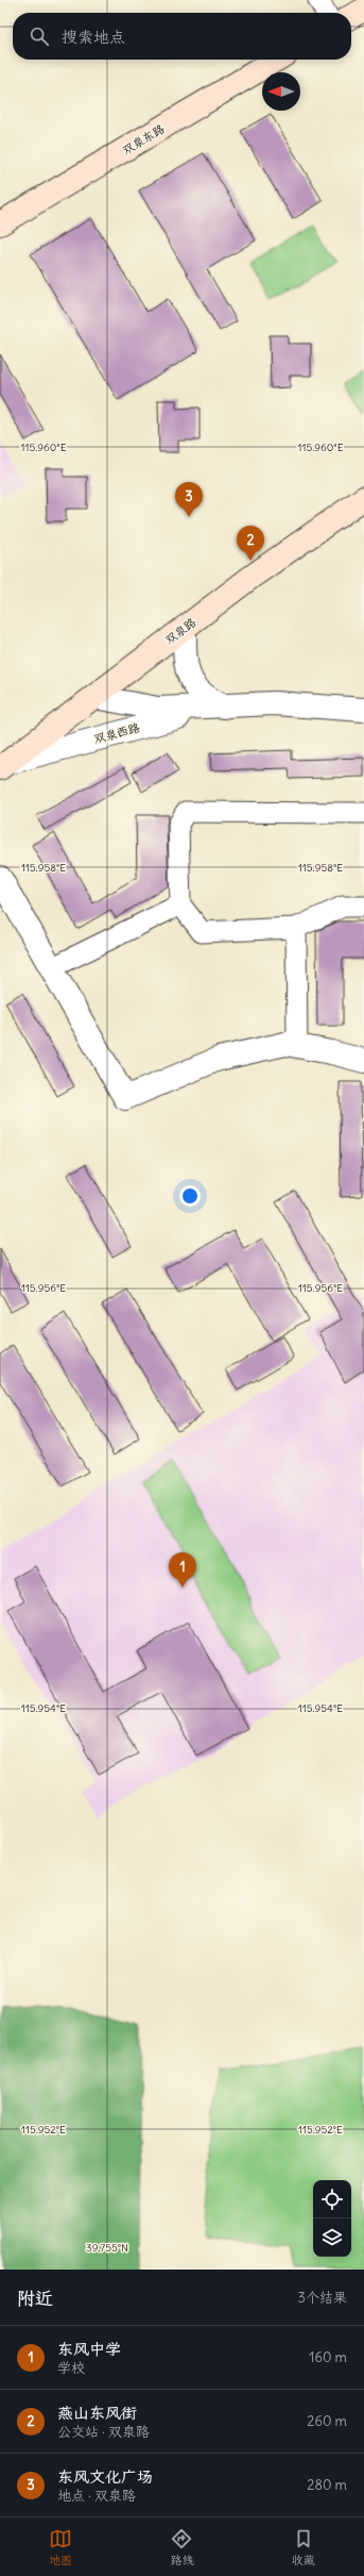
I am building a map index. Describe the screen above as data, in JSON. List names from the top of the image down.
{
  "streets": {
    "main road": ["双泉东路", "双泉路"],
    "street": ["双泉西路"]
  },
  "crossings": [
    ["双泉路", "双泉西路"]
  ],
  "north": "left",
  "page": {
    "search": "搜索地点",
    "pins": ["3", "2", "1"],
    "heading": ["附近", "3个结果"],
    "list": [
      {
        "mark": "1",
        "name": "东风中学",
        "note": "学校",
        "value": "160 m"
      },
      {
        "mark": "2",
        "name": "燕山东风街",
        "note": "公交站 · 双泉路",
        "value": "260 m"
      },
      {
        "mark": "3",
        "name": "东风文化广场",
        "note": "地点 · 双泉路",
        "value": "280 m"
      }
    ],
    "nav": ["地图", "路线", "收藏"]
  },
  "coordinates": [
    "115.960°E",
    "115.958°E",
    "115.956°E",
    "115.954°E",
    "115.952°E",
    "39.755°N"
  ]
}
